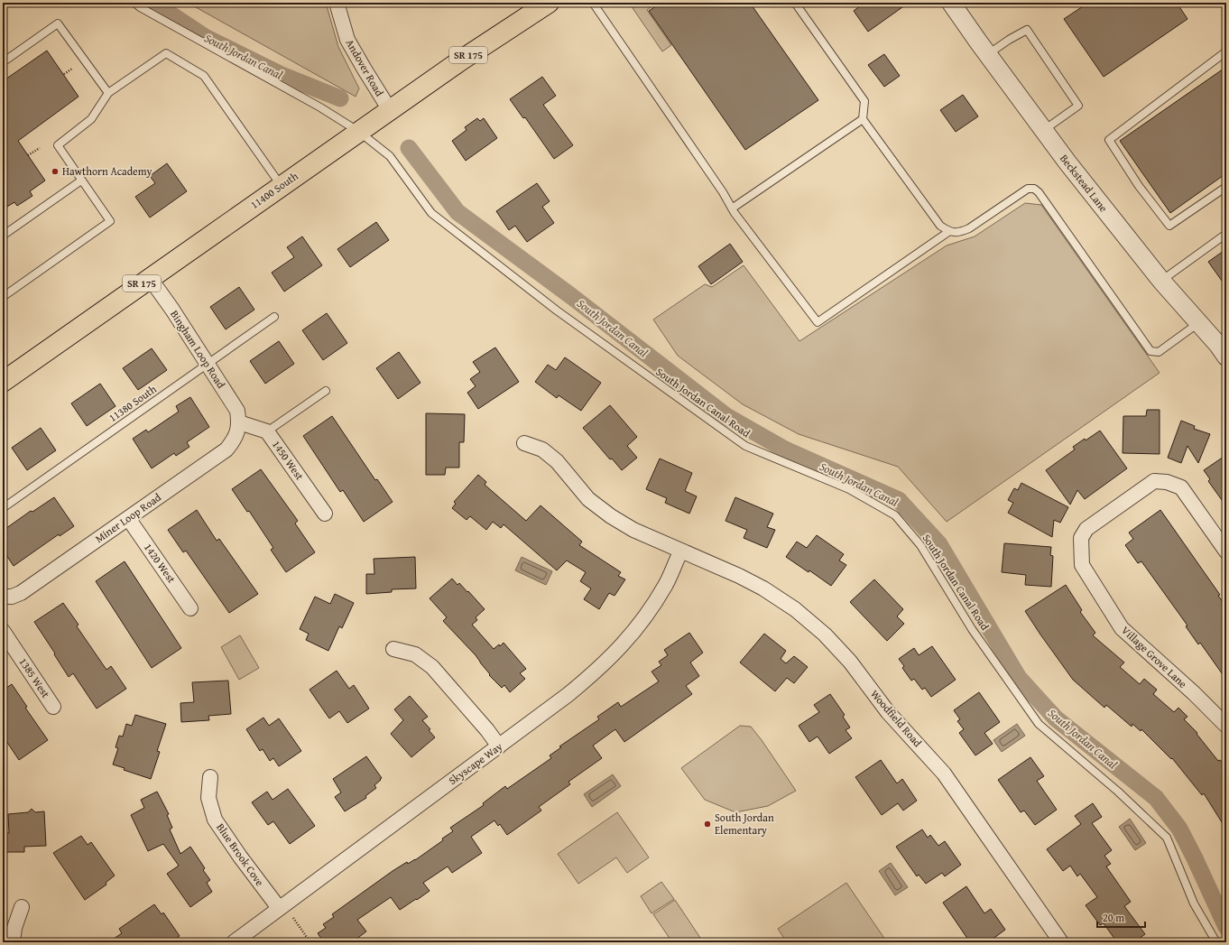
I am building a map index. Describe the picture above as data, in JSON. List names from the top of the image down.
{
  "streets": {
    "main road": ["SR 175", "11400 South"],
    "street": [
      "Andover Road",
      "Beckstead Lane",
      "Bingham Loop Road",
      "1450 West",
      "Miner Loop Road",
      "1420 West",
      "Village Grove Lane",
      "1385 West",
      "Woodfield Road",
      "Skyscape Way",
      "Blue Brook Cove"
    ],
    "lane": ["South Jordan Canal Road", "11380 South"]
  },
  "crossings": [
    ["Andover Road", "11400 South"],
    ["11400 South", "Bingham Loop Road"],
    ["11400 South", "South Jordan Canal Road"],
    ["Bingham Loop Road", "11380 South"],
    ["Bingham Loop Road", "1450 West"],
    ["Bingham Loop Road", "Miner Loop Road"],
    ["1450 West", "Miner Loop Road"],
    ["Miner Loop Road", "1420 West"],
    ["Woodfield Road", "Skyscape Way"],
    ["Skyscape Way", "Blue Brook Cove"]
  ],
  "water": ["South Jordan Canal"],
  "places": ["Hawthorn Academy", "South Jordan Elementary"],
  "scale_bar": "20 m"
}
